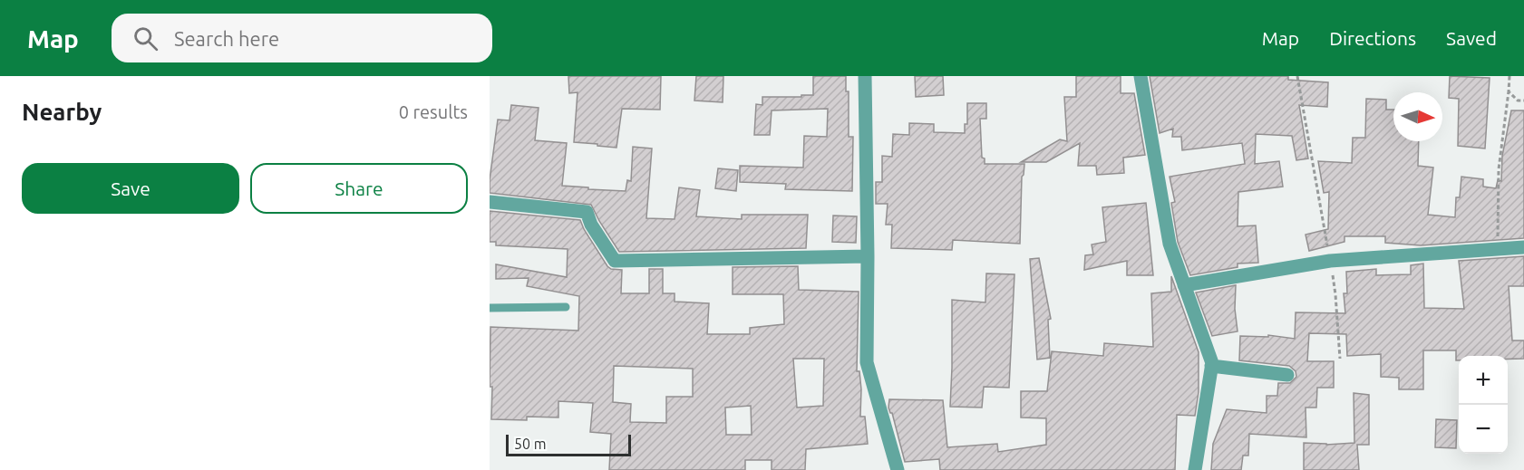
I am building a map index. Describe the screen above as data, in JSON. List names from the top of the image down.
{
  "scale_bar": "50 m",
  "north": "right",
  "page": {
    "header": "Map",
    "search": "Search here",
    "nav": ["Map", "Directions", "Saved"],
    "heading": ["Nearby", "0 results"],
    "buttons": ["Save", "Share"],
    "map_buttons": ["+", "−"],
    "scale": "50 m"
  }
}
